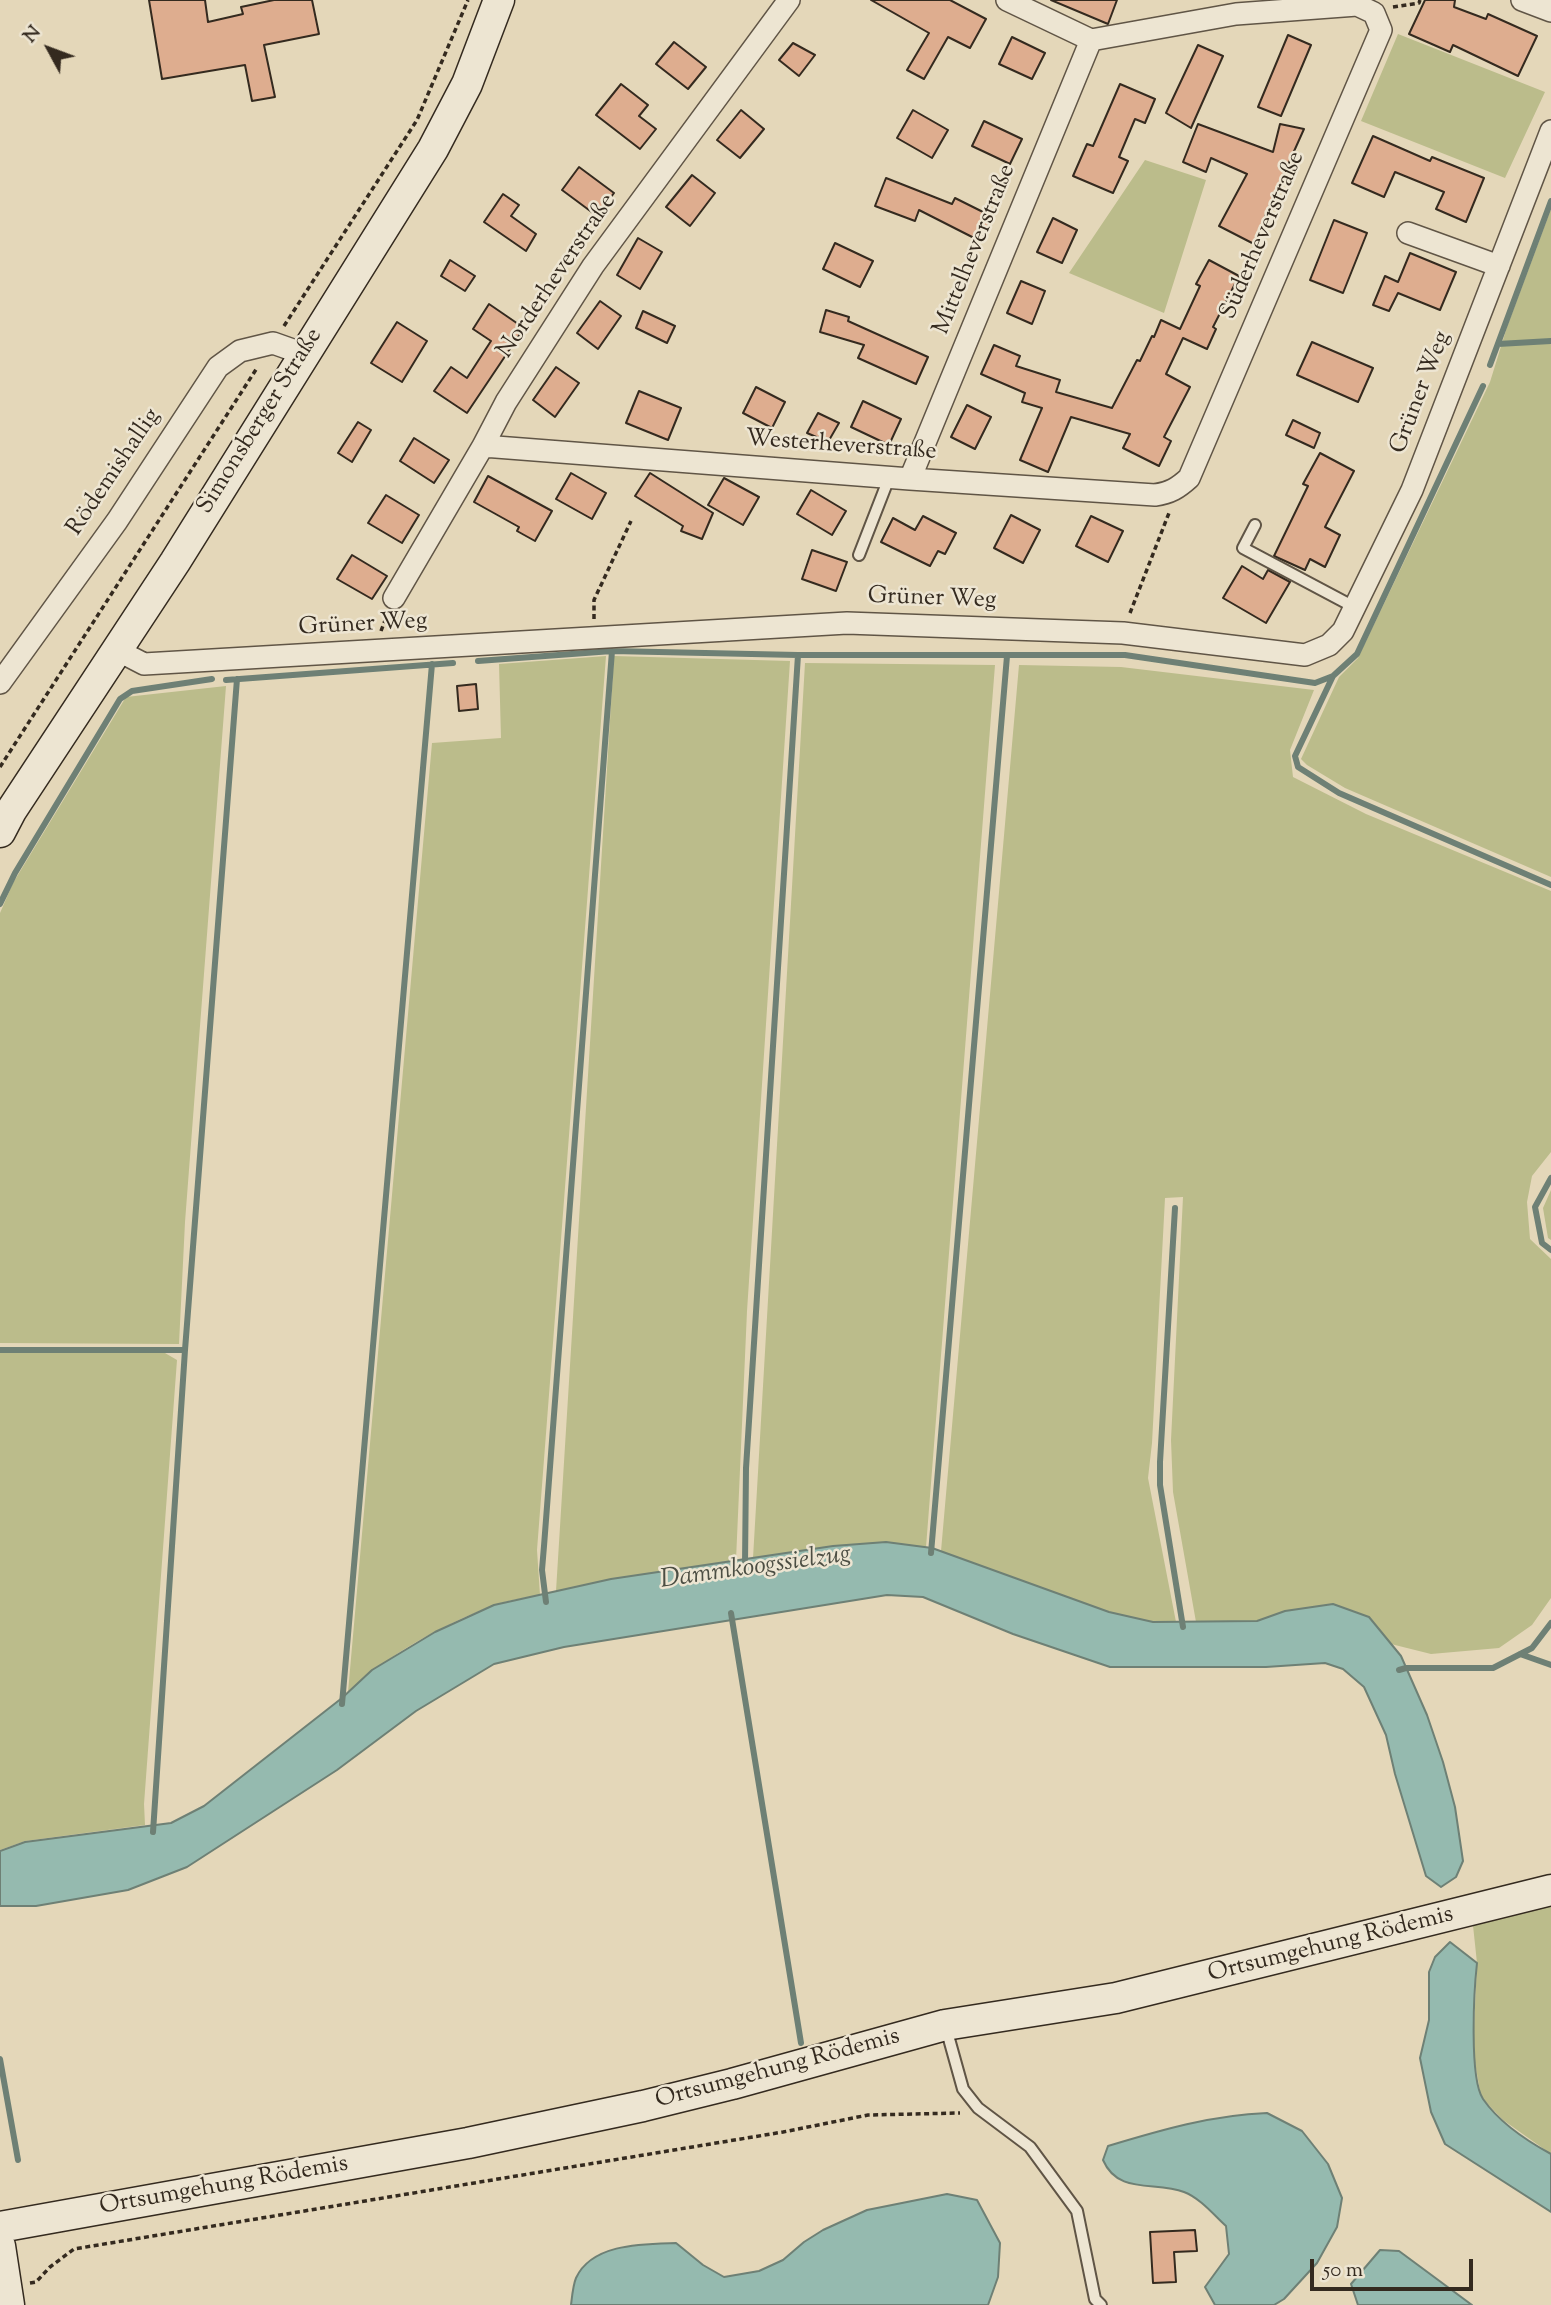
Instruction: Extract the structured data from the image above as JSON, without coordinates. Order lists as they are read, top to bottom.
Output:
{
  "streets": {
    "main road": ["Simonsberger Straße", "Ortsumgehung Rödemis"],
    "street": [
      "Süderheverstraße",
      "Mittelheverstraße",
      "Norderheverstraße",
      "Grüner Weg",
      "Westerheverstraße",
      "Rödemishallig"
    ]
  },
  "crossings": [
    ["Süderheverstraße", "Westerheverstraße"],
    ["Mittelheverstraße", "Westerheverstraße"],
    ["Norderheverstraße", "Westerheverstraße"],
    ["Grüner Weg", "Simonsberger Straße"]
  ],
  "water": ["Dammkoogssielzug"],
  "scale_bar": "50 m",
  "north": "top left"
}
